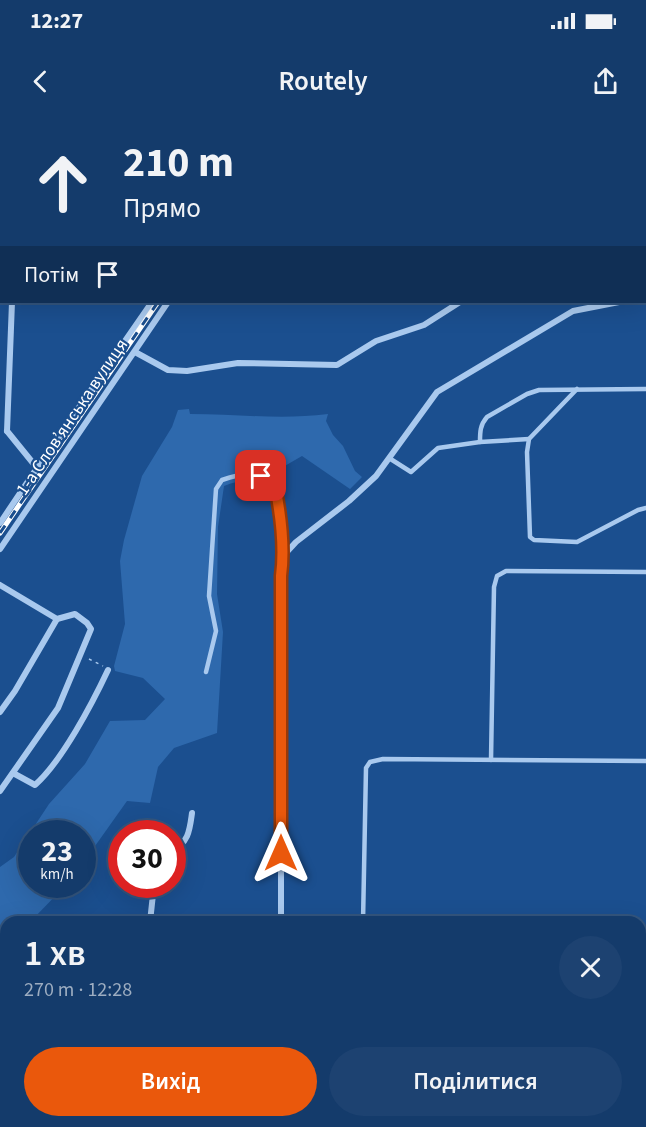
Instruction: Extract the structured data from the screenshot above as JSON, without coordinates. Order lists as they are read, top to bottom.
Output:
{
  "streets": {
    "street": ["1-а Слов’янська вулиця"]
  },
  "page": {
    "status": "12:27",
    "header": "Routely",
    "turn": ["210 m", "Прямо"],
    "then": "Потім",
    "speed": "23 km/h",
    "limit": "30",
    "heading": ["1 хв", "270 m · 12:28"],
    "buttons": ["Вихід", "Поділитися"]
  }
}
